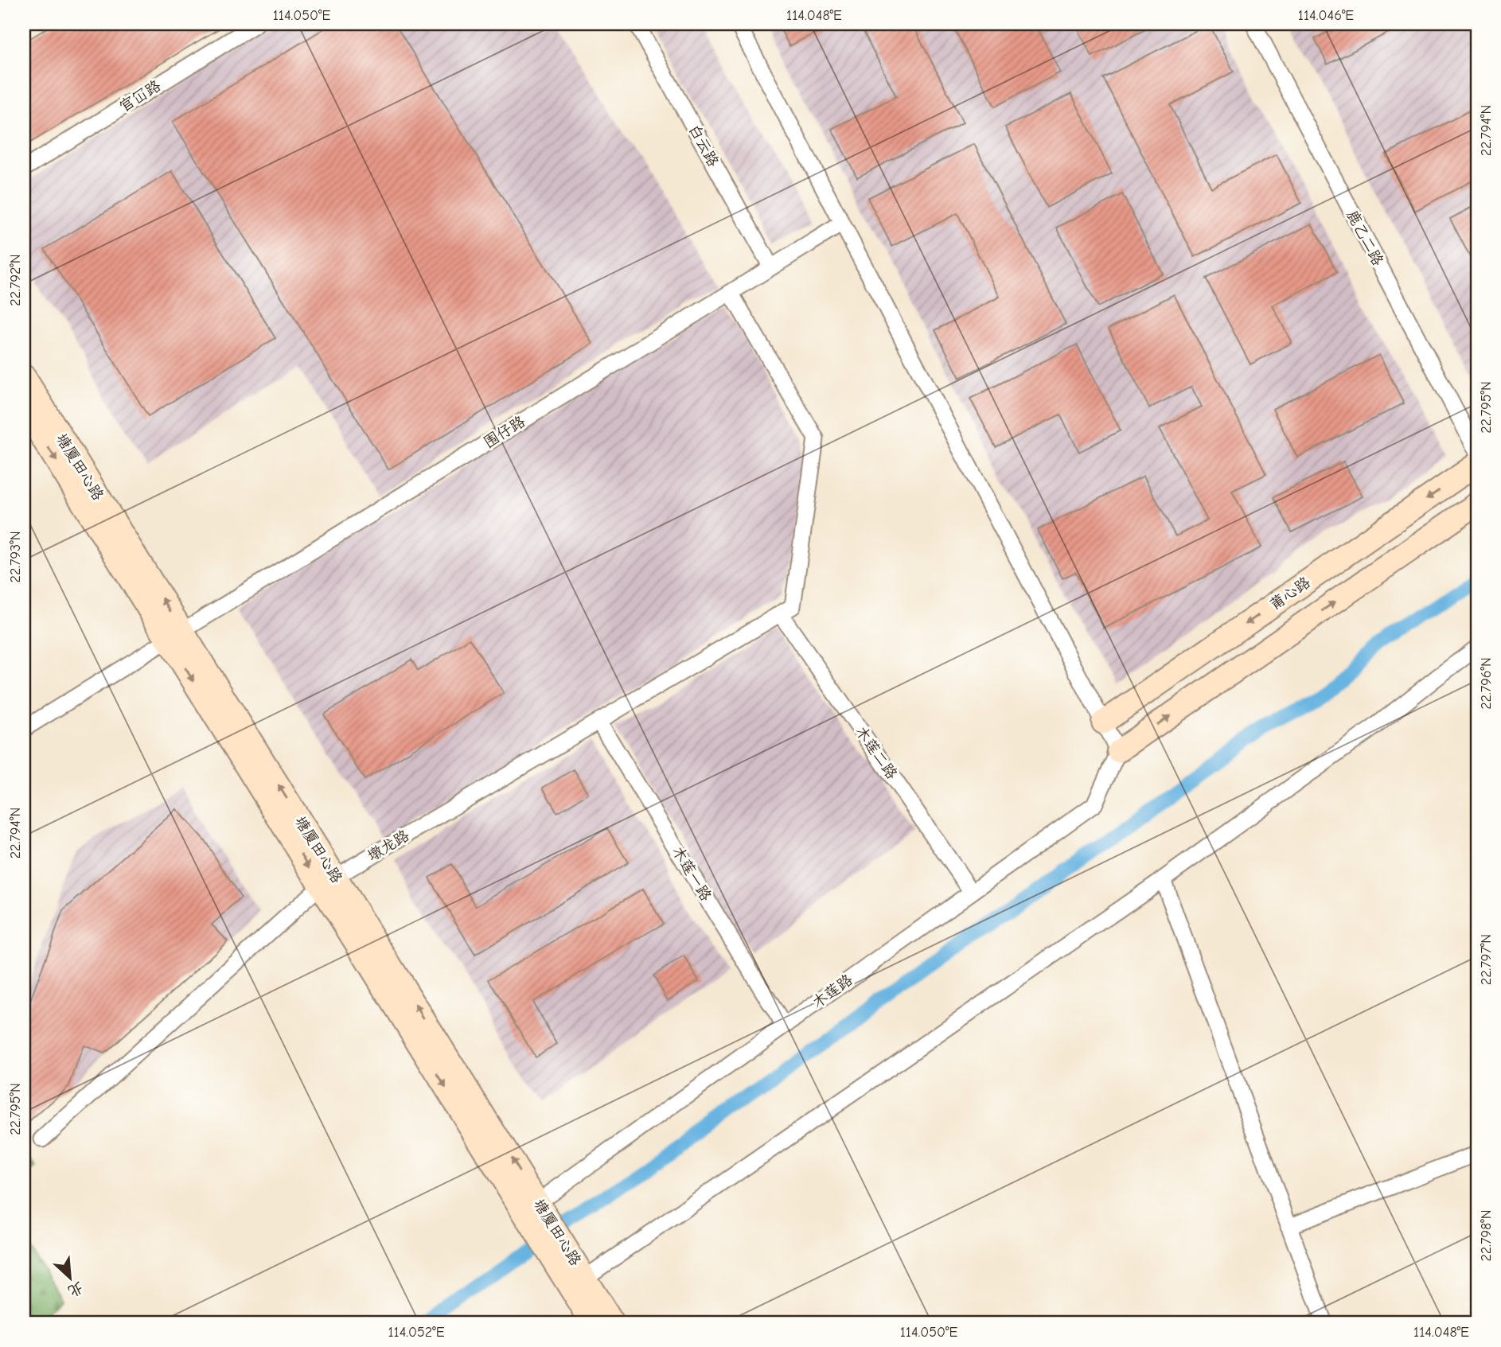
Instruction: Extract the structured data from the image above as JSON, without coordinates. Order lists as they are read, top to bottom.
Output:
{
  "streets": {
    "main road": ["塘厦田心路", "莆心路"],
    "street": [
      "官冚路",
      "白云路",
      "鹿乙二路",
      "围仔路",
      "木莲二路",
      "墩龙路",
      "木莲一路",
      "木莲路"
    ]
  },
  "crossings": [
    ["白云路", "围仔路"],
    ["围仔路", "塘厦田心路"],
    ["塘厦田心路", "墩龙路"],
    ["塘厦田心路", "木莲路"],
    ["木莲二路", "墩龙路"],
    ["木莲二路", "木莲路"],
    ["墩龙路", "木莲一路"],
    ["木莲一路", "木莲路"]
  ],
  "north": "bottom right",
  "coordinates": [
    "114.050°E",
    "114.048°E",
    "114.046°E",
    "22.794°N",
    "22.792°N",
    "22.795°N",
    "22.793°N",
    "22.796°N",
    "22.797°N",
    "22.798°N",
    "114.052°E"
  ]
}
